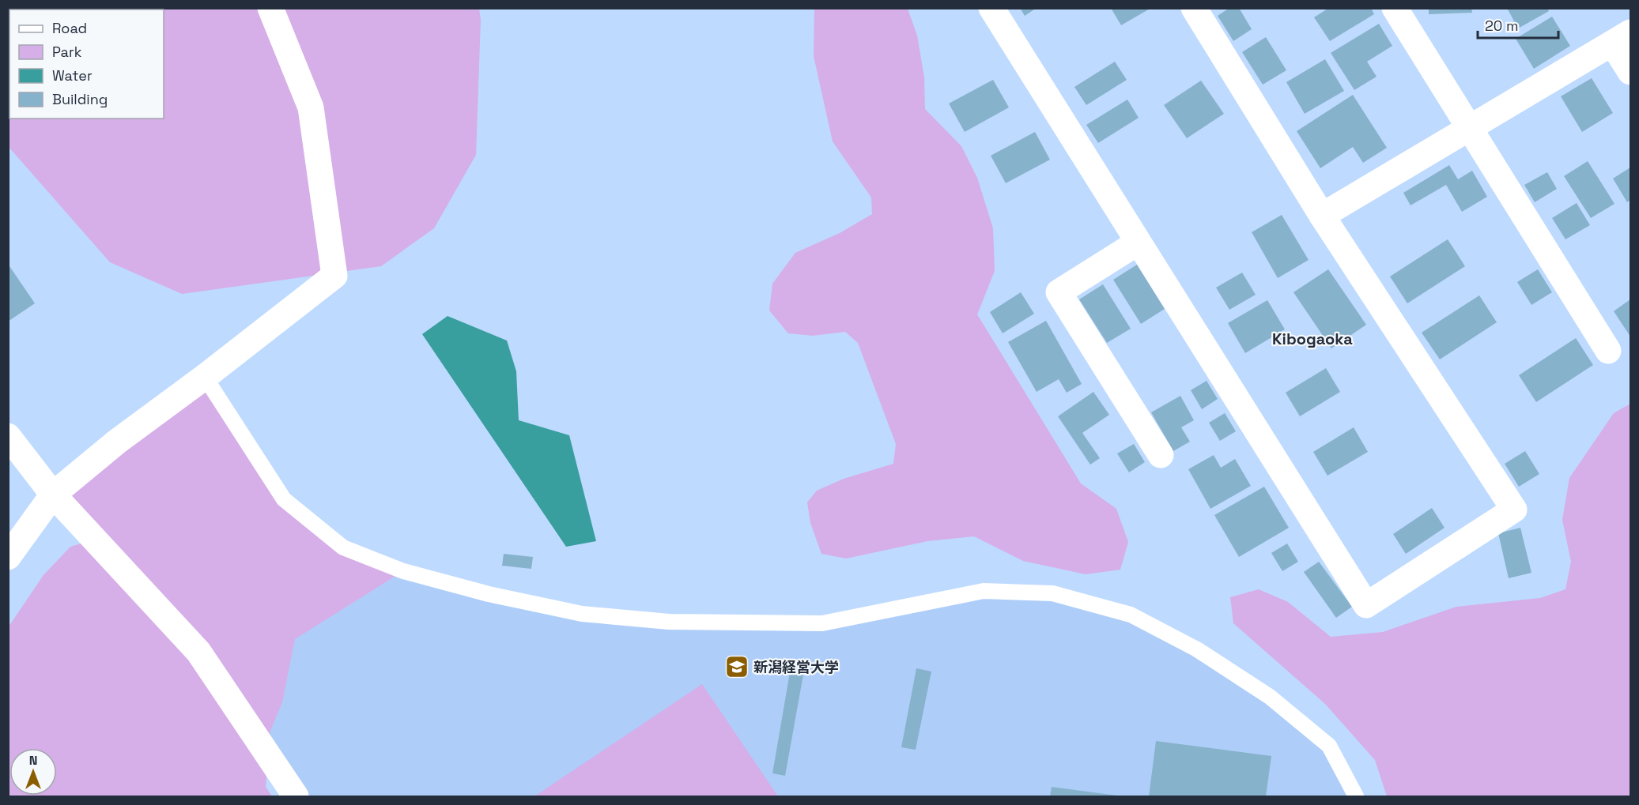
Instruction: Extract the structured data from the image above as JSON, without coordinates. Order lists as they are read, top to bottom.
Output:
{
  "districts": ["Kibogaoka"],
  "places": {
    "school or university": ["新潟経営大学"]
  },
  "legend": [
    "Road",
    "Park",
    "Water",
    "Building"
  ],
  "scale_bar": "20 m",
  "north": "top"
}
